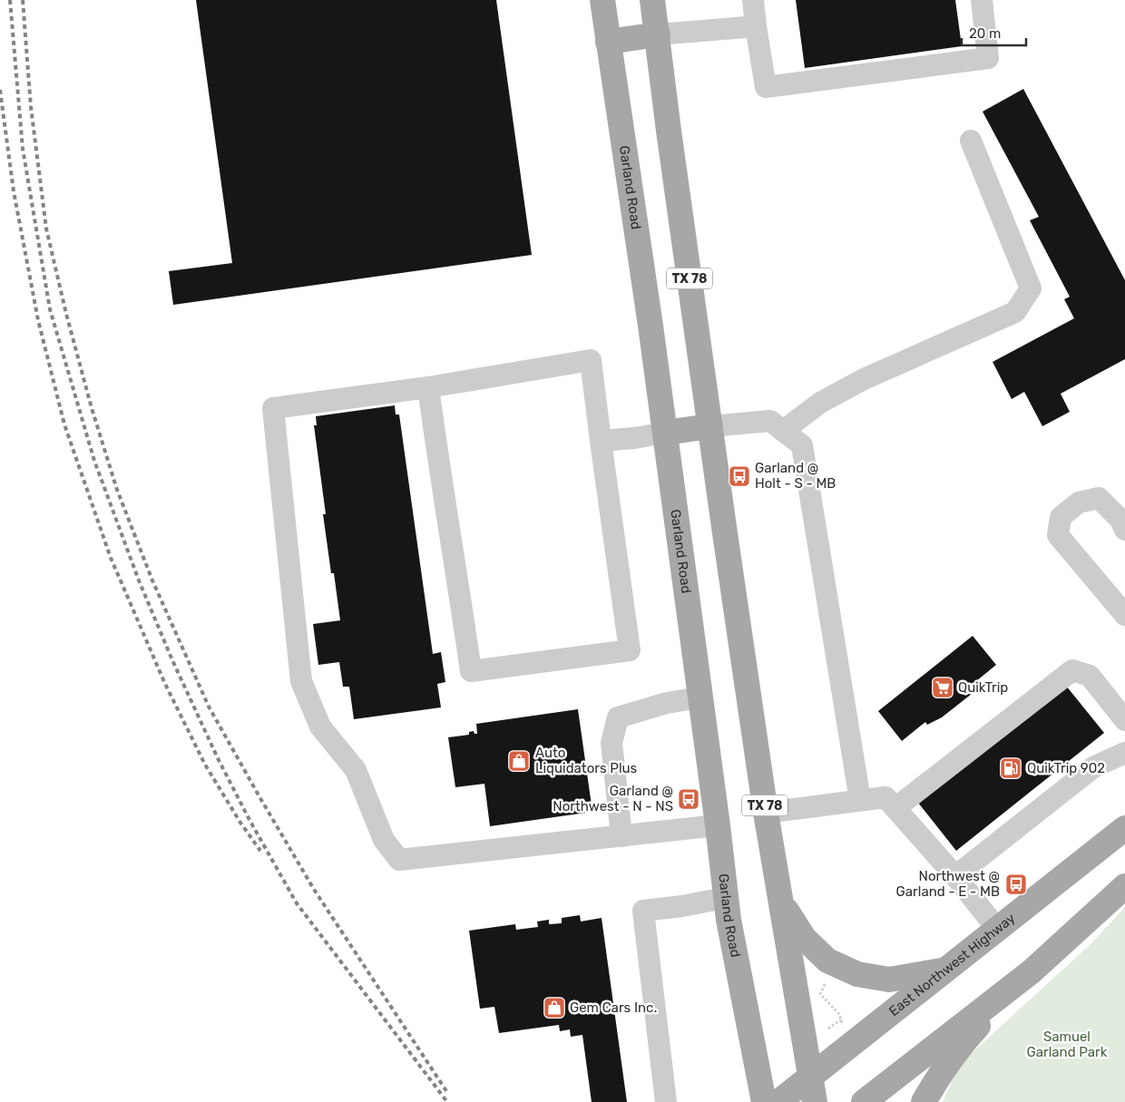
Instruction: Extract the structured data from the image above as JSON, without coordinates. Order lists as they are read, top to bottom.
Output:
{
  "streets": {
    "main road": ["Garland Road", "TX 78", "East Northwest Highway"]
  },
  "crossings": [
    ["TX 78", "East Northwest Highway"]
  ],
  "parks": ["Samuel Garland Park"],
  "places": {
    "bus stop": ["Garland @ Holt - S - MB", "Garland @ Northwest - N - NS", "Northwest @ Garland - E - MB"],
    "supermarket": ["QuikTrip"],
    "shop": ["Auto Liquidators Plus", "Gem Cars Inc."],
    "fuel station": ["QuikTrip 902"]
  },
  "scale_bar": "20 m"
}
